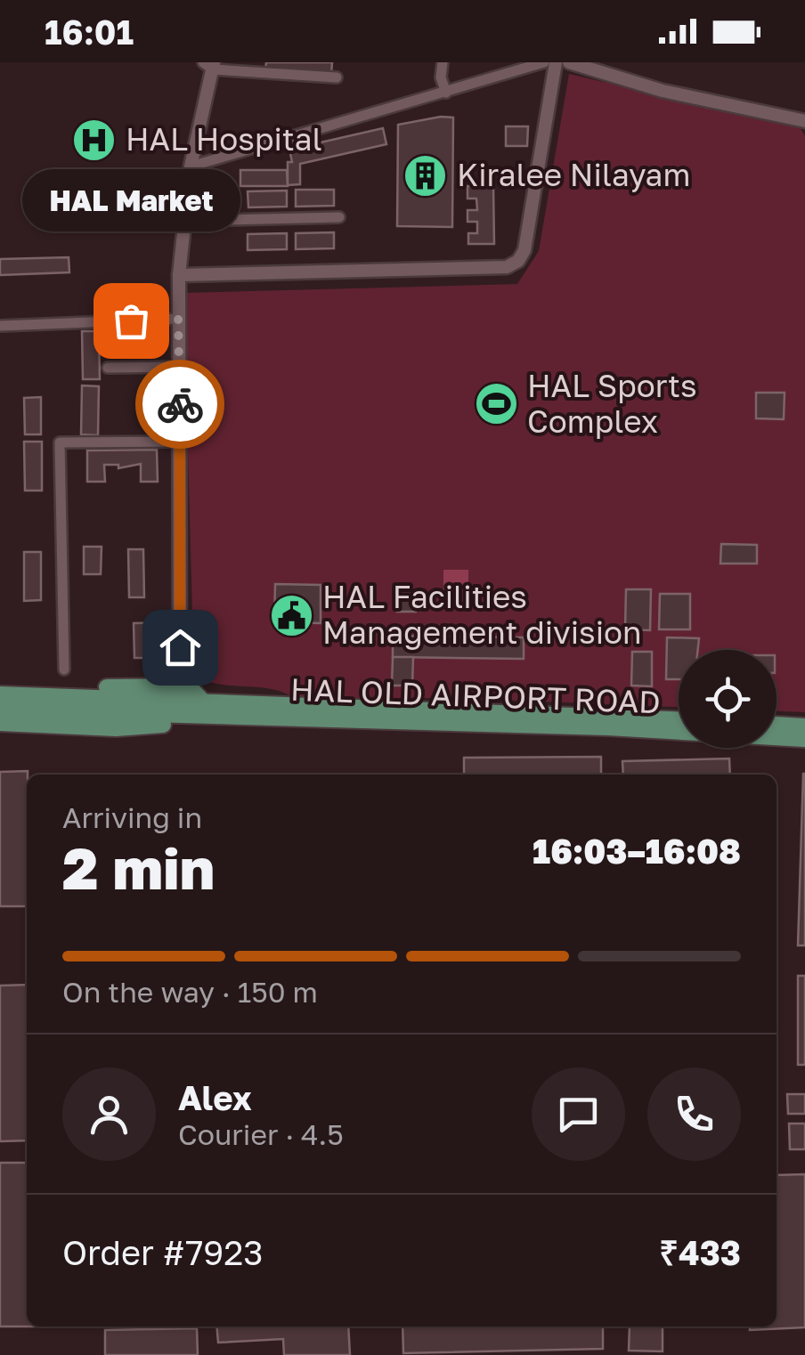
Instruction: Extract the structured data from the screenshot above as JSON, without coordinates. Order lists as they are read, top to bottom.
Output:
{
  "streets": {
    "main road": ["HAL OLD AIRPORT ROAD"]
  },
  "places": {
    "hospital": ["HAL Hospital"],
    "building": ["Kiralee Nilayam"],
    "other": ["HAL Market"],
    "sports": ["HAL Sports Complex"],
    "public building": ["HAL Facilities Management division"]
  },
  "page": {
    "status": "16:01",
    "bubble": "HAL Market",
    "heading": ["2 min", "Arriving in", "16:03–16:08"],
    "panel": [
      "Alex",
      "Courier · 4.5",
      "Order #7923",
      "₹433"
    ],
    "bar": "On the way · 150 m"
  }
}
